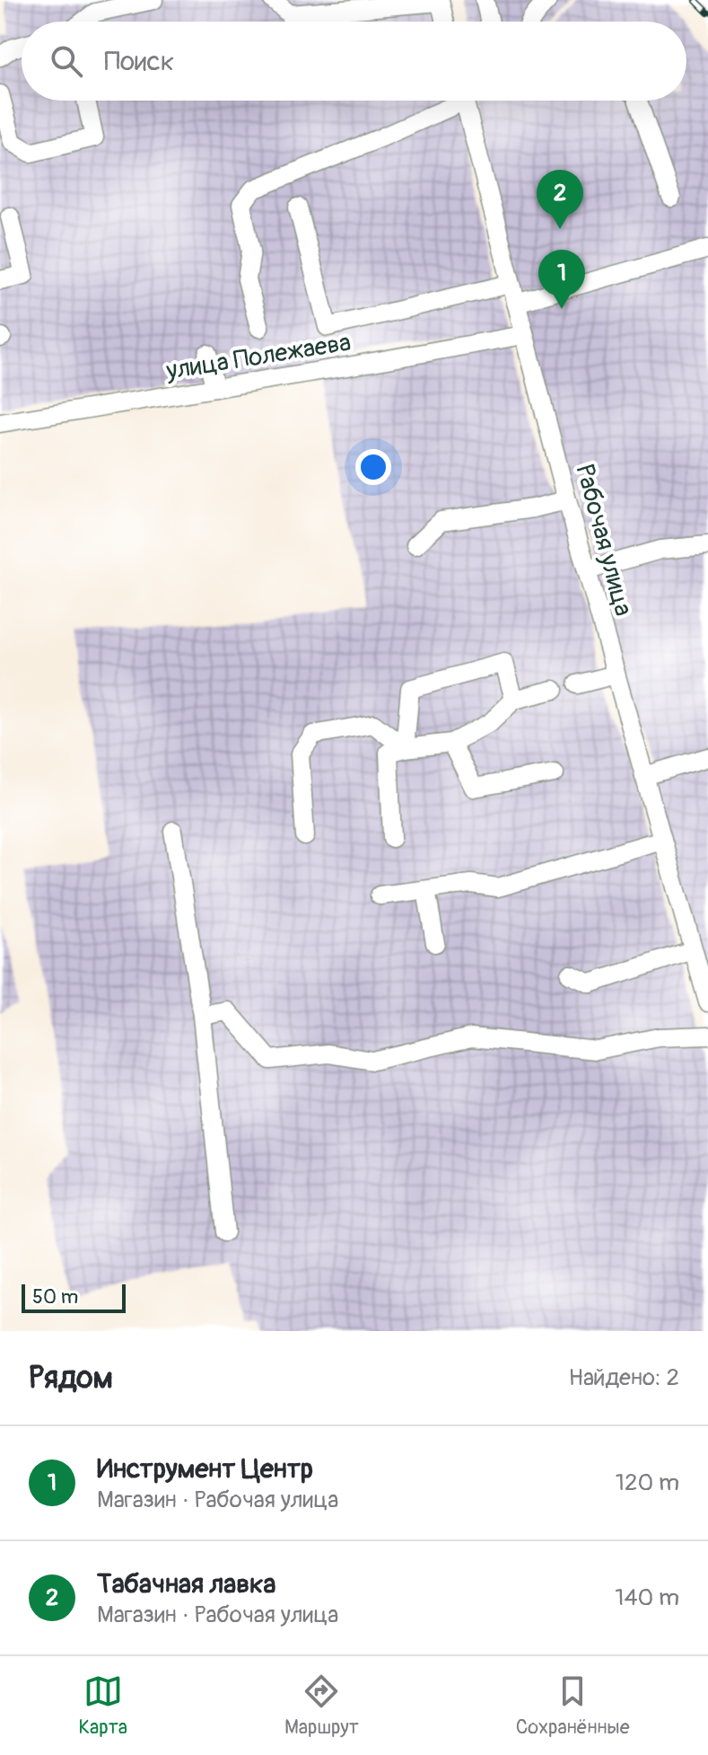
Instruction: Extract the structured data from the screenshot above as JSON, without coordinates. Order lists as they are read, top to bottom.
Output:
{
  "streets": {
    "street": ["улица Полежаева", "Рабочая улица"]
  },
  "crossings": [
    ["улица Полежаева", "Рабочая улица"]
  ],
  "scale_bar": "50 m",
  "page": {
    "search": "Поиск",
    "pins": ["2", "1"],
    "scale": "50 m",
    "heading": ["Рядом", "Найдено: 2"],
    "list": [
      {
        "mark": "1",
        "name": "Инструмент Центр",
        "note": "Магазин · Рабочая улица",
        "value": "120 m"
      },
      {
        "mark": "2",
        "name": "Табачная лавка",
        "note": "Магазин · Рабочая улица",
        "value": "140 m"
      }
    ],
    "nav": ["Карта", "Маршрут", "Сохранённые"]
  }
}
